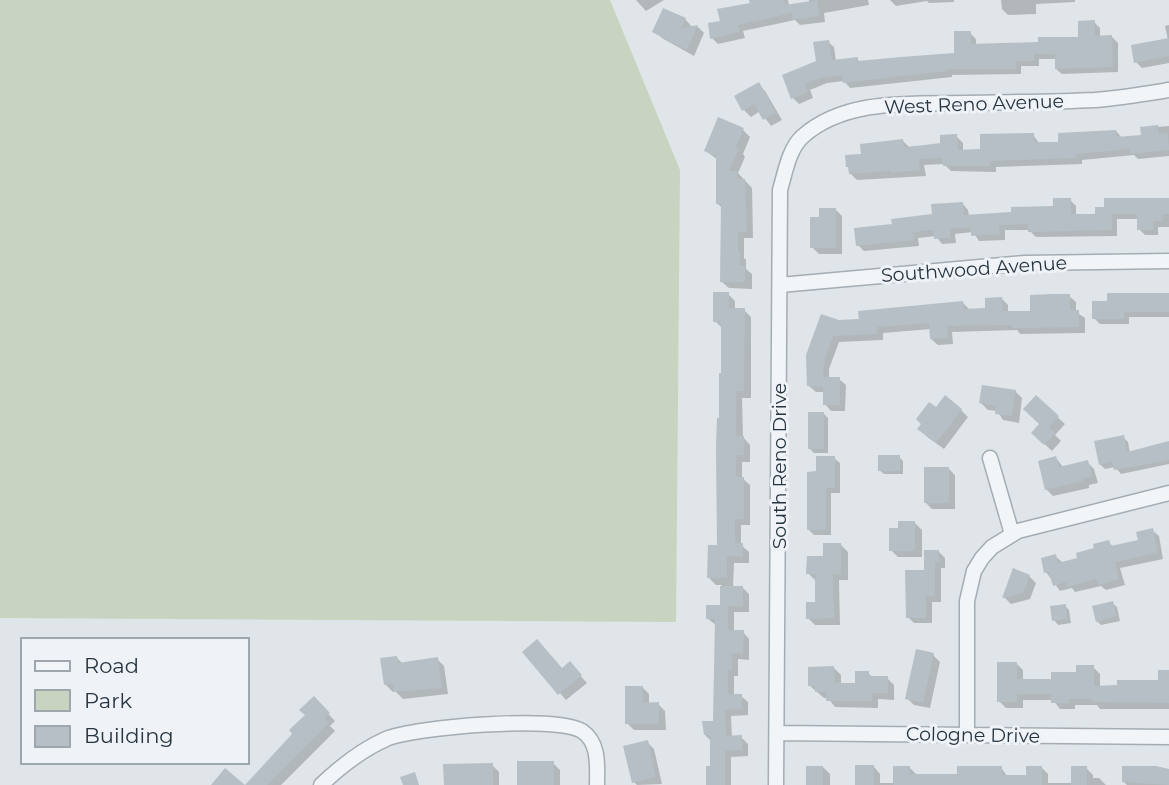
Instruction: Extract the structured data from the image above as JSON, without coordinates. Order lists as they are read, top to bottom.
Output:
{
  "streets": {
    "street": [
      "West Reno Avenue",
      "Southwood Avenue",
      "South Reno Drive",
      "Cologne Drive"
    ]
  },
  "crossings": [
    ["West Reno Avenue", "South Reno Drive"],
    ["Southwood Avenue", "South Reno Drive"],
    ["South Reno Drive", "Cologne Drive"]
  ],
  "legend": ["Road", "Park", "Building"]
}
